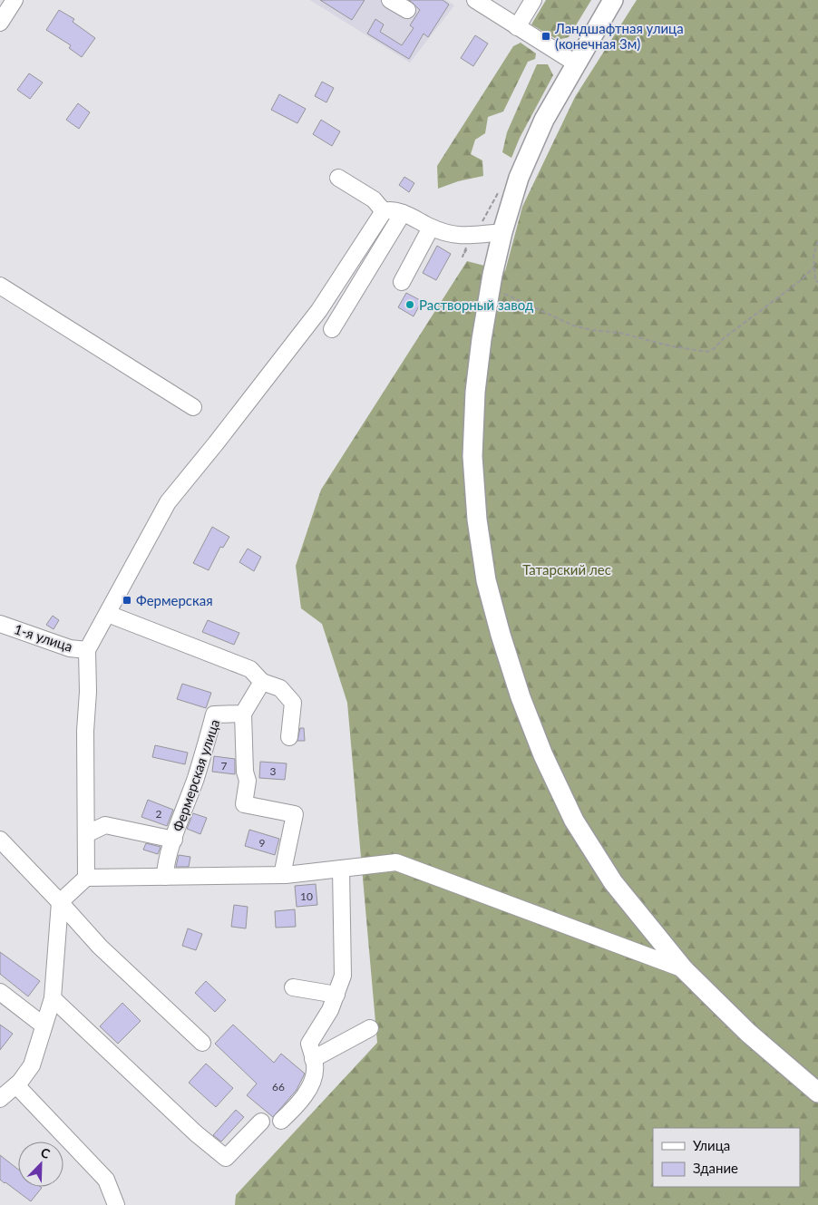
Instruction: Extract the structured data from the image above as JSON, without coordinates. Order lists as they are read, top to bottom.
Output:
{
  "streets": {
    "street": ["1-я улица", "Фермерская улица"]
  },
  "parks": ["Татарский лес"],
  "places": {
    "transit": ["Ландшафтная улица (конечная 3м)", "Фермерская"],
    "other": ["Растворный завод"]
  },
  "house_numbers": [
    "7",
    "3",
    "2",
    "9",
    "10",
    "66"
  ],
  "legend": ["Улица", "Здание"],
  "north": "top right"
}
